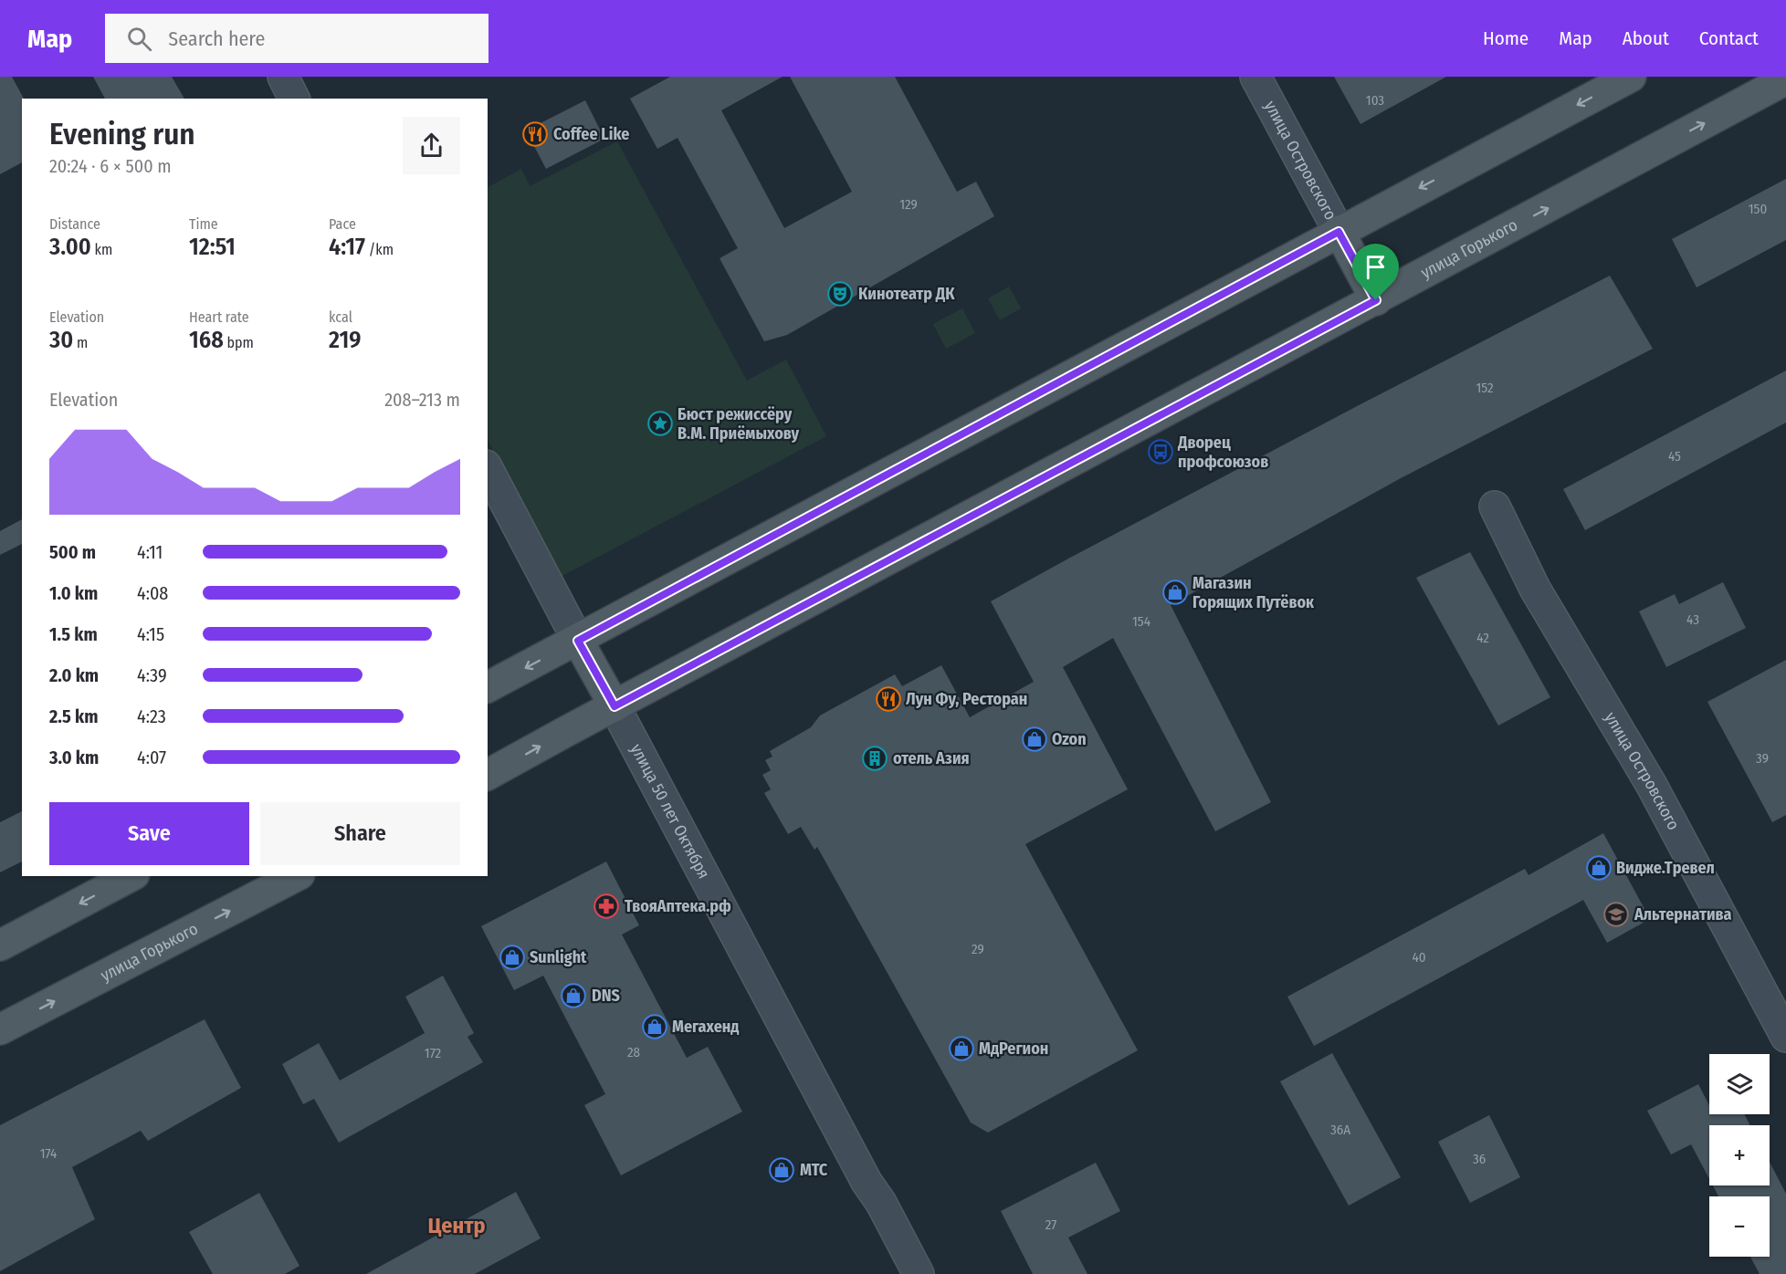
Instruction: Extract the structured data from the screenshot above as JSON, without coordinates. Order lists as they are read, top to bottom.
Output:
{
  "streets": {
    "main road": ["улица Островского", "улица Горького", "улица 50 лет Октября"]
  },
  "crossings": [
    ["улица Островского", "улица Горького"],
    ["улица Горького", "улица 50 лет Октября"]
  ],
  "districts": ["Центр"],
  "places": {
    "restaurant": ["Coffee Like", "Лун Фу, Ресторан"],
    "theatre": ["Кинотеатр ДК"],
    "place": ["Бюст режиссёру В.М. Приёмыхову"],
    "bus stop": ["Дворец профсоюзов"],
    "shop": [
      "Магазин Горящих Путёвок",
      "Ozon",
      "Видже.Тревел",
      "Sunlight",
      "DNS",
      "Мегахенд",
      "МдРегион",
      "МТС"
    ],
    "building": ["отель Азия"],
    "pharmacy": ["ТвояАптека.рф"],
    "school or university": ["Альтернатива"]
  },
  "house_numbers": [
    "103",
    "129",
    "150",
    "152",
    "45",
    "43",
    "154",
    "42",
    "39",
    "29",
    "40",
    "28",
    "172",
    "36А",
    "174",
    "36",
    "27"
  ],
  "page": {
    "header": "Map",
    "search": "Search here",
    "nav": [
      "Home",
      "Map",
      "About",
      "Contact"
    ],
    "heading": ["Evening run", "20:24 · 6 × 500 m"],
    "stats": [
      ["Distance", "3.00 km"],
      ["Time", "12:51"],
      ["Pace", "4:17 /km"],
      ["Elevation", "30 m"],
      ["Heart rate", "168 bpm"],
      ["kcal", "219"]
    ],
    "chart": ["Elevation", "208–213 m"],
    "list": [
      {
        "name": "500 m",
        "note": "4:11"
      },
      {
        "name": "1.0 km",
        "note": "4:08"
      },
      {
        "name": "1.5 km",
        "note": "4:15"
      },
      {
        "name": "2.0 km",
        "note": "4:39"
      },
      {
        "name": "2.5 km",
        "note": "4:23"
      },
      {
        "name": "3.0 km",
        "note": "4:07"
      }
    ],
    "buttons": ["Save", "Share"],
    "map_buttons": ["+", "−"]
  }
}
